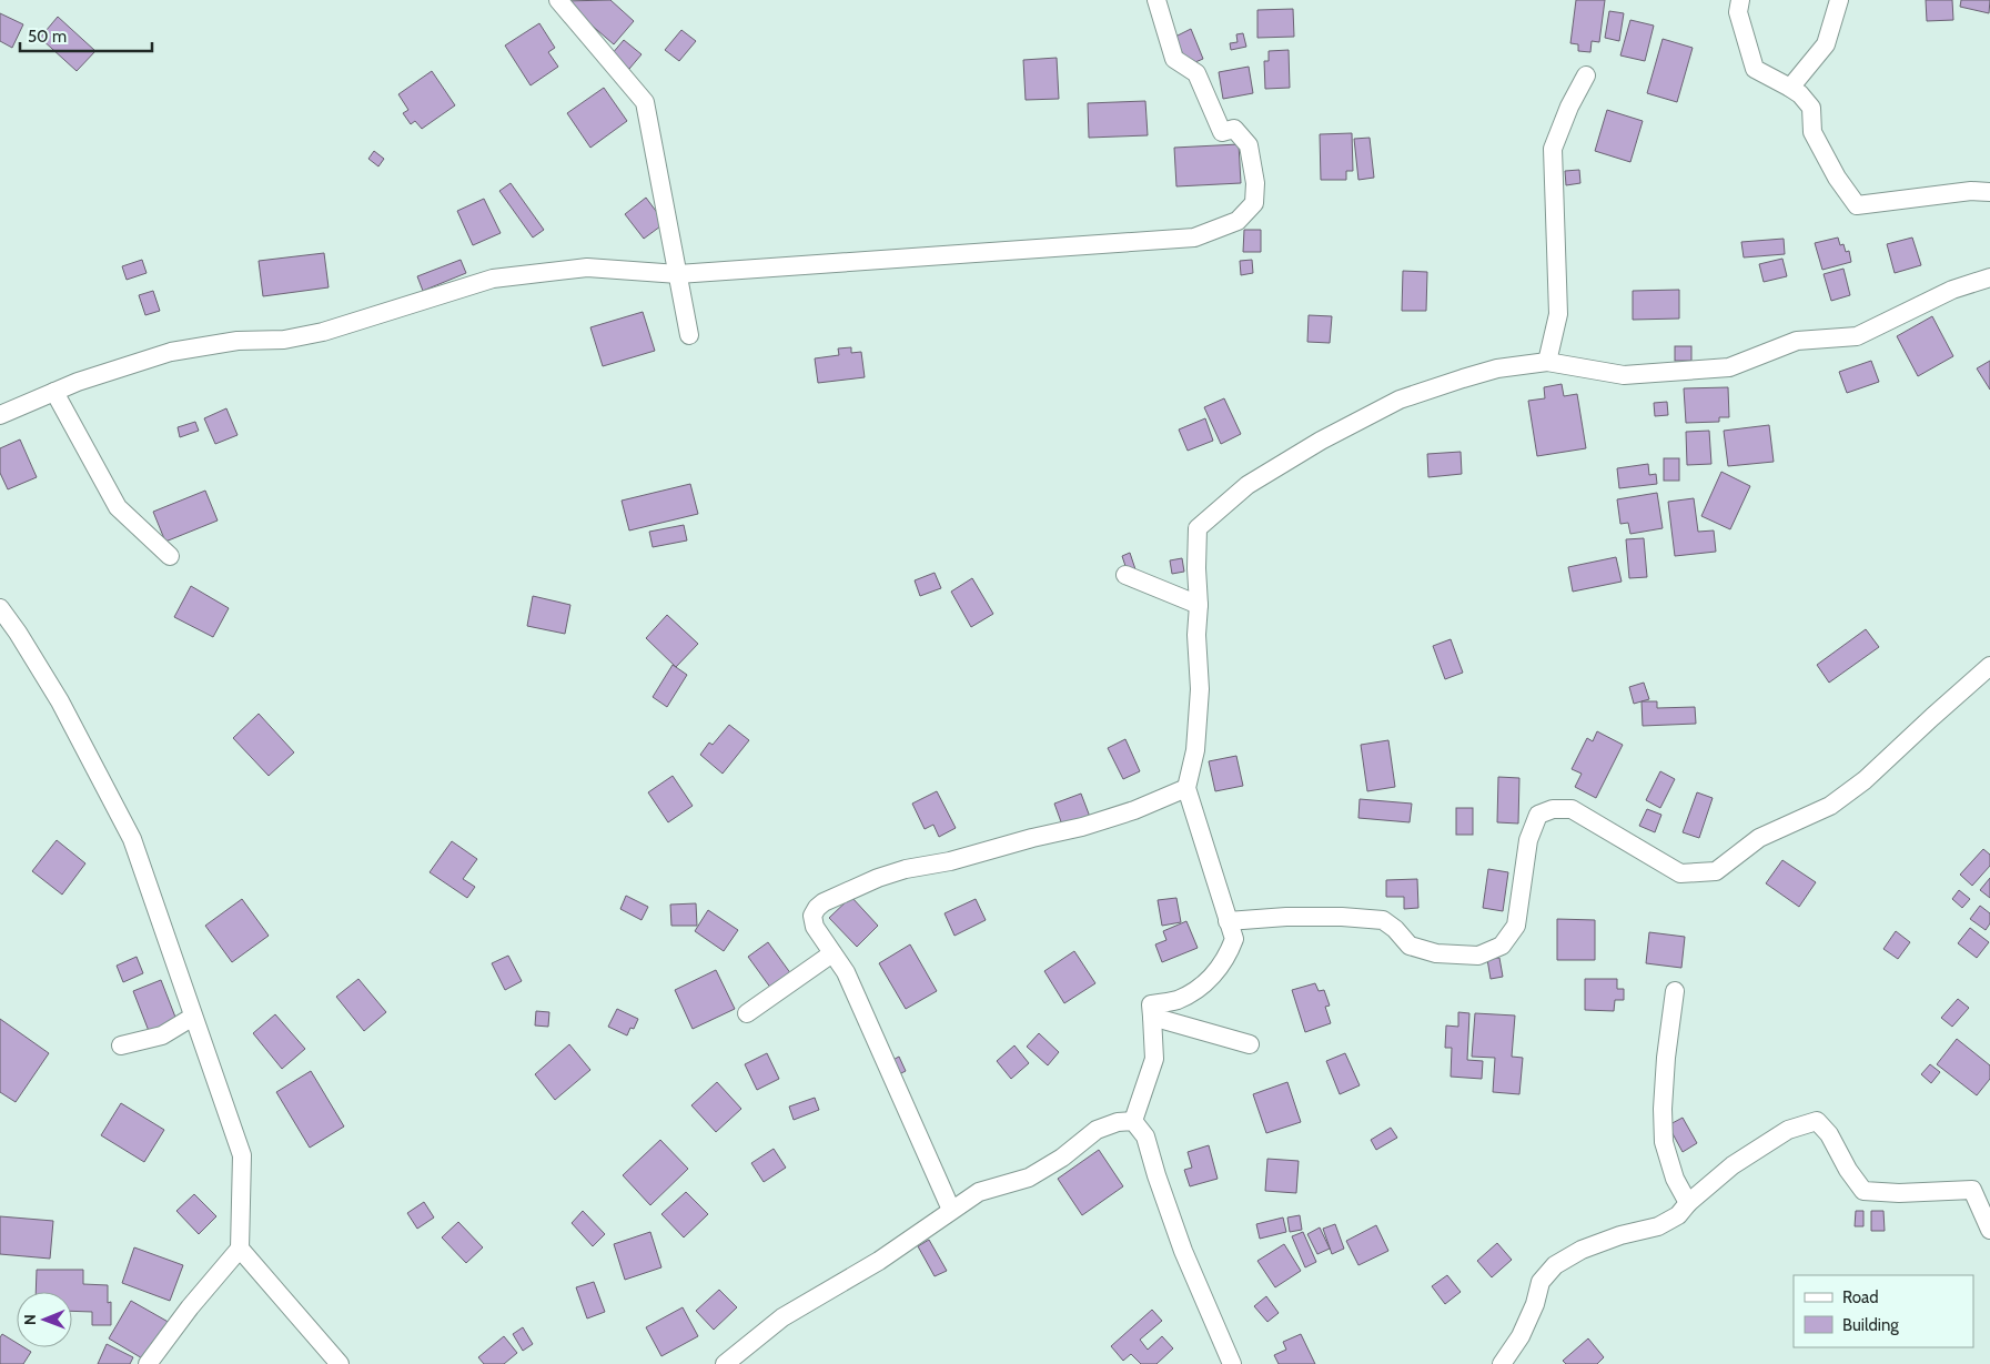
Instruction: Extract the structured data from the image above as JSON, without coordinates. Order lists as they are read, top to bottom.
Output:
{
  "legend": ["Road", "Building"],
  "scale_bar": "50 m",
  "north": "left"
}
